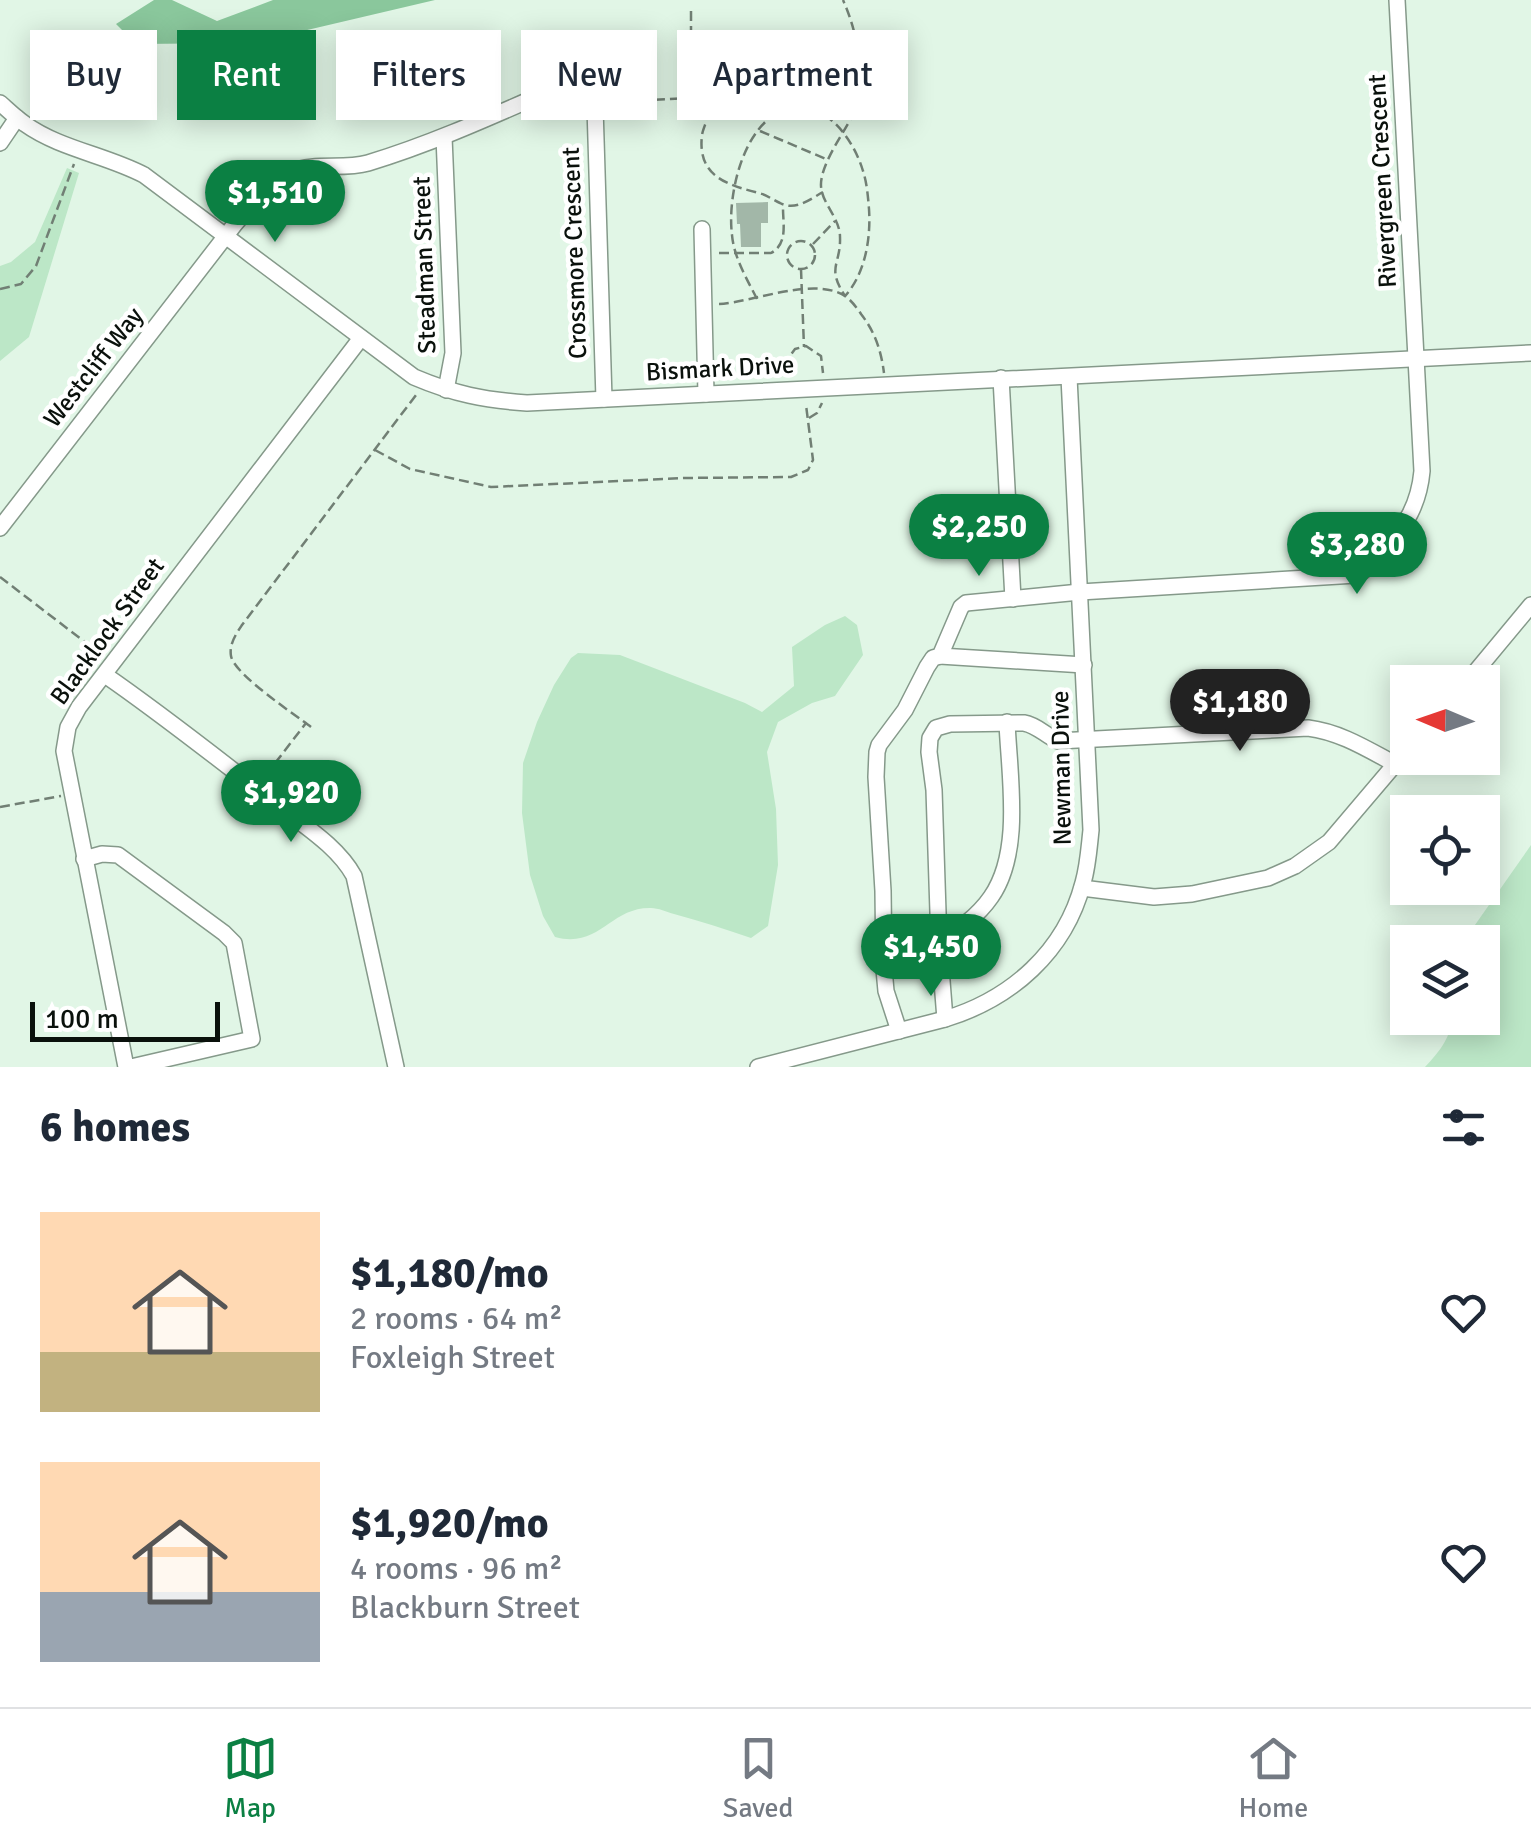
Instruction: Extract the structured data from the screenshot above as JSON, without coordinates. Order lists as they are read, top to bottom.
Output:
{
  "streets": {
    "street": [
      "Rivergreen Crescent",
      "Crossmore Crescent",
      "Steadman Street",
      "Westcliff Way",
      "Bismark Drive",
      "Blacklock Street",
      "Newman Drive"
    ]
  },
  "crossings": [
    ["Rivergreen Crescent", "Bismark Drive"],
    ["Rivergreen Crescent", "Newman Drive"],
    ["Crossmore Crescent", "Steadman Street"],
    ["Crossmore Crescent", "Westcliff Way"],
    ["Crossmore Crescent", "Bismark Drive"],
    ["Steadman Street", "Bismark Drive"],
    ["Westcliff Way", "Bismark Drive"],
    ["Bismark Drive", "Blacklock Street"],
    ["Bismark Drive", "Newman Drive"]
  ],
  "scale_bar": "100 m",
  "north": "left",
  "page": {
    "chip": [
      "Buy",
      "Rent",
      "Filters",
      "New",
      "Apartment"
    ],
    "price": [
      "$1,510",
      "$2,250",
      "$3,280",
      "$1,180",
      "$1,920",
      "$1,450"
    ],
    "scale": "100 m",
    "heading": "6 homes",
    "list": [
      {
        "name": "$1,180/mo",
        "note": "2 rooms · 64 m² · Foxleigh Street"
      },
      {
        "name": "$1,920/mo",
        "note": "4 rooms · 96 m² · Blackburn Street"
      }
    ],
    "tabs": ["Map", "Saved", "Home"]
  }
}
